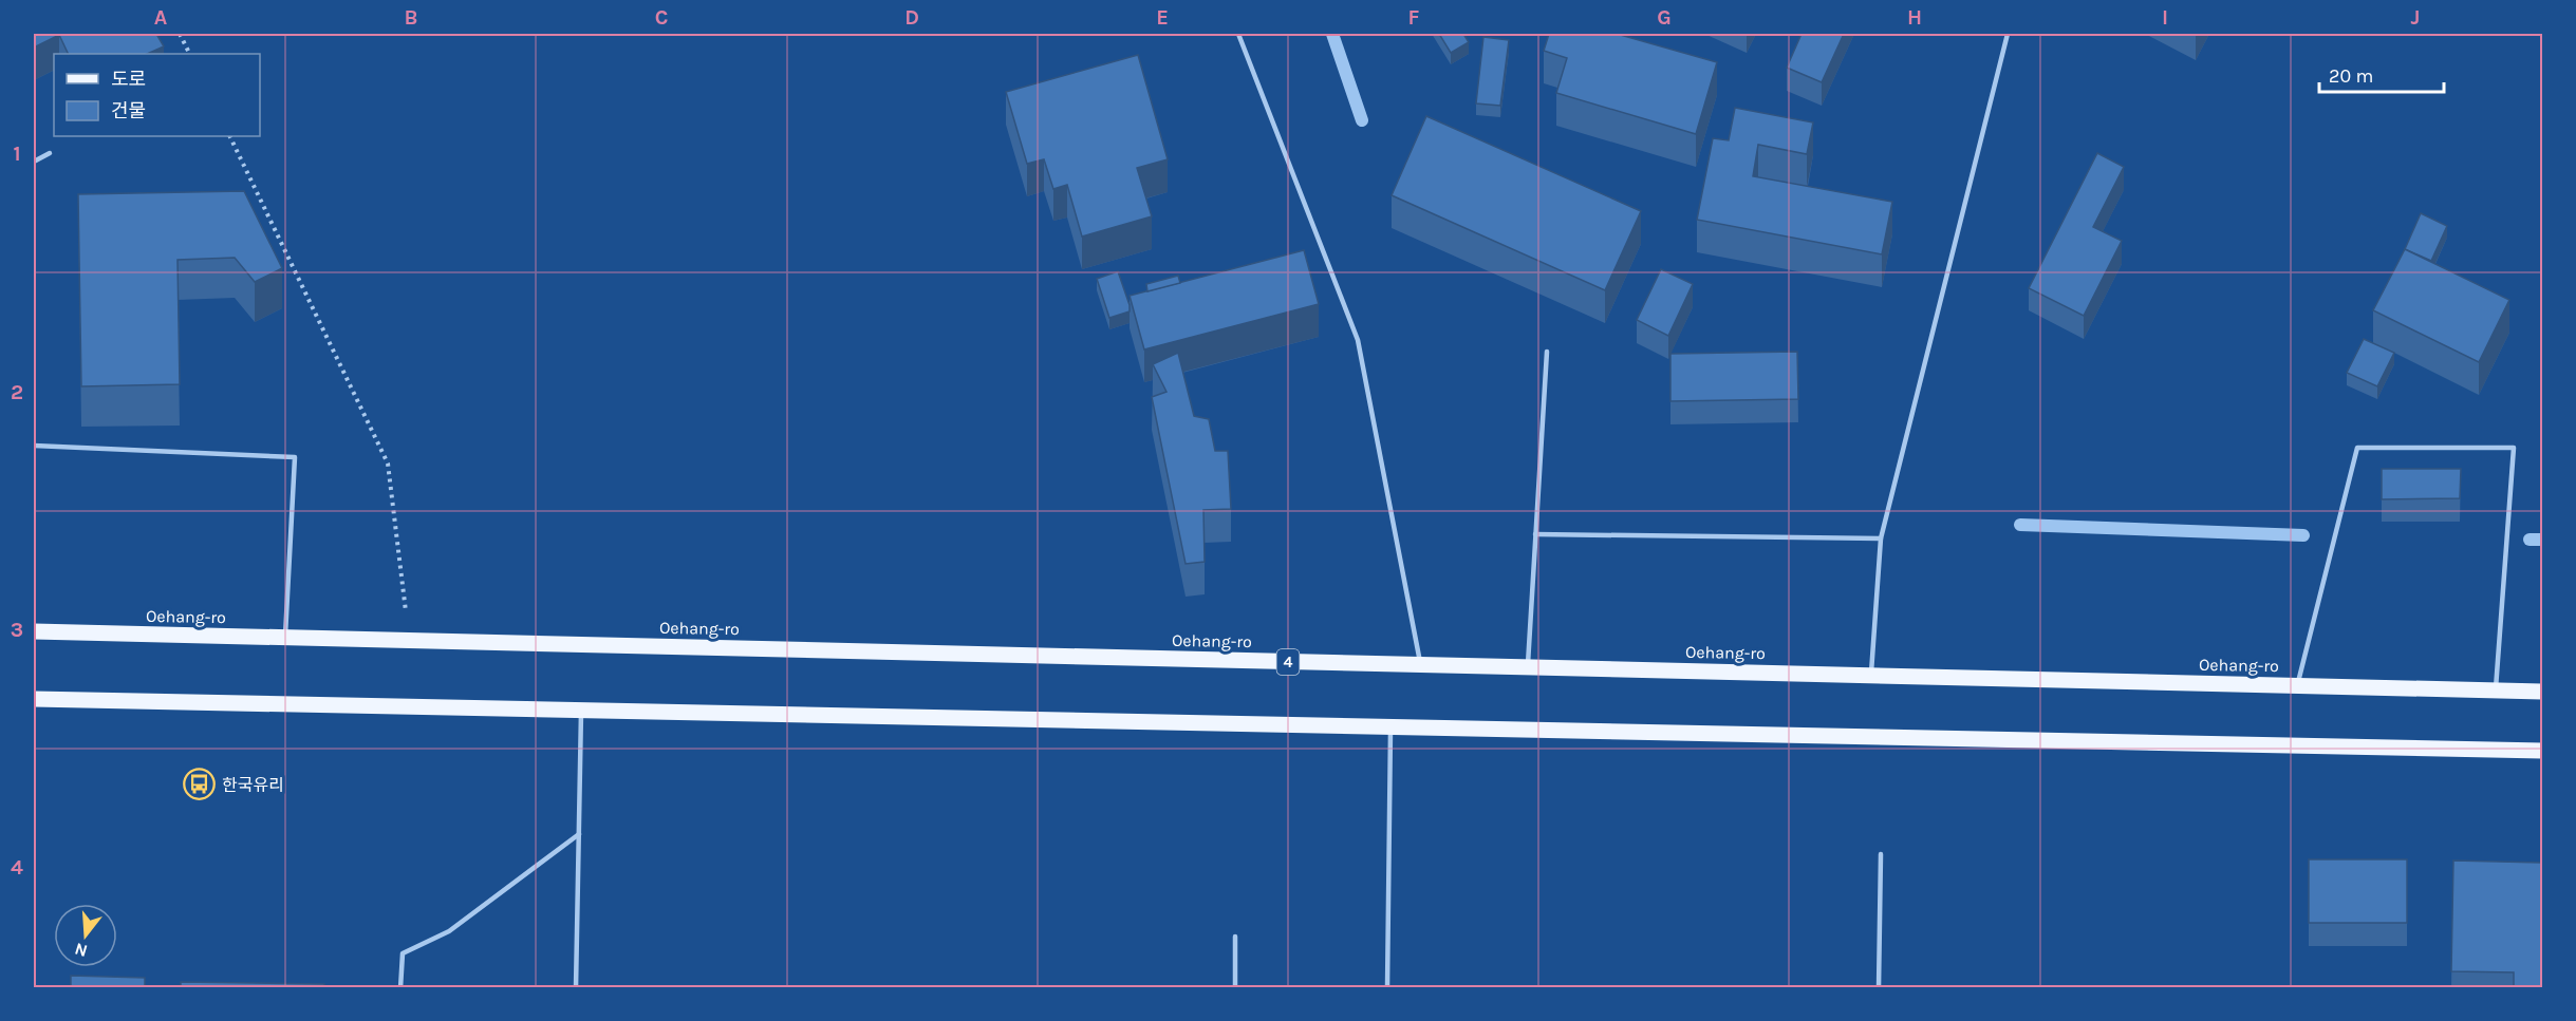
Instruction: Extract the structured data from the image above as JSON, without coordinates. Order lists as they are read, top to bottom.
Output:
{
  "streets": {
    "main road": ["Oehang-ro", "4"]
  },
  "places": {
    "bus stop": ["한국유리"]
  },
  "legend": ["도로", "건물"],
  "scale_bar": "20 m",
  "north": "bottom",
  "grid": {
    "columns": [
      "A",
      "B",
      "C",
      "D",
      "E",
      "F",
      "G",
      "H",
      "I",
      "J"
    ],
    "rows": [
      "1",
      "2",
      "3",
      "4"
    ]
  }
}
